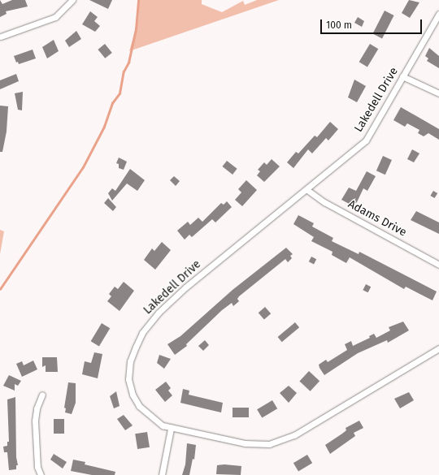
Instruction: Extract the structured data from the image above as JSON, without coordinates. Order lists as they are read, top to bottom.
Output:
{
  "streets": {
    "street": ["Lakedell Drive", "Adams Drive"]
  },
  "crossings": [
    ["Lakedell Drive", "Adams Drive"]
  ],
  "scale_bar": "100 m"
}
